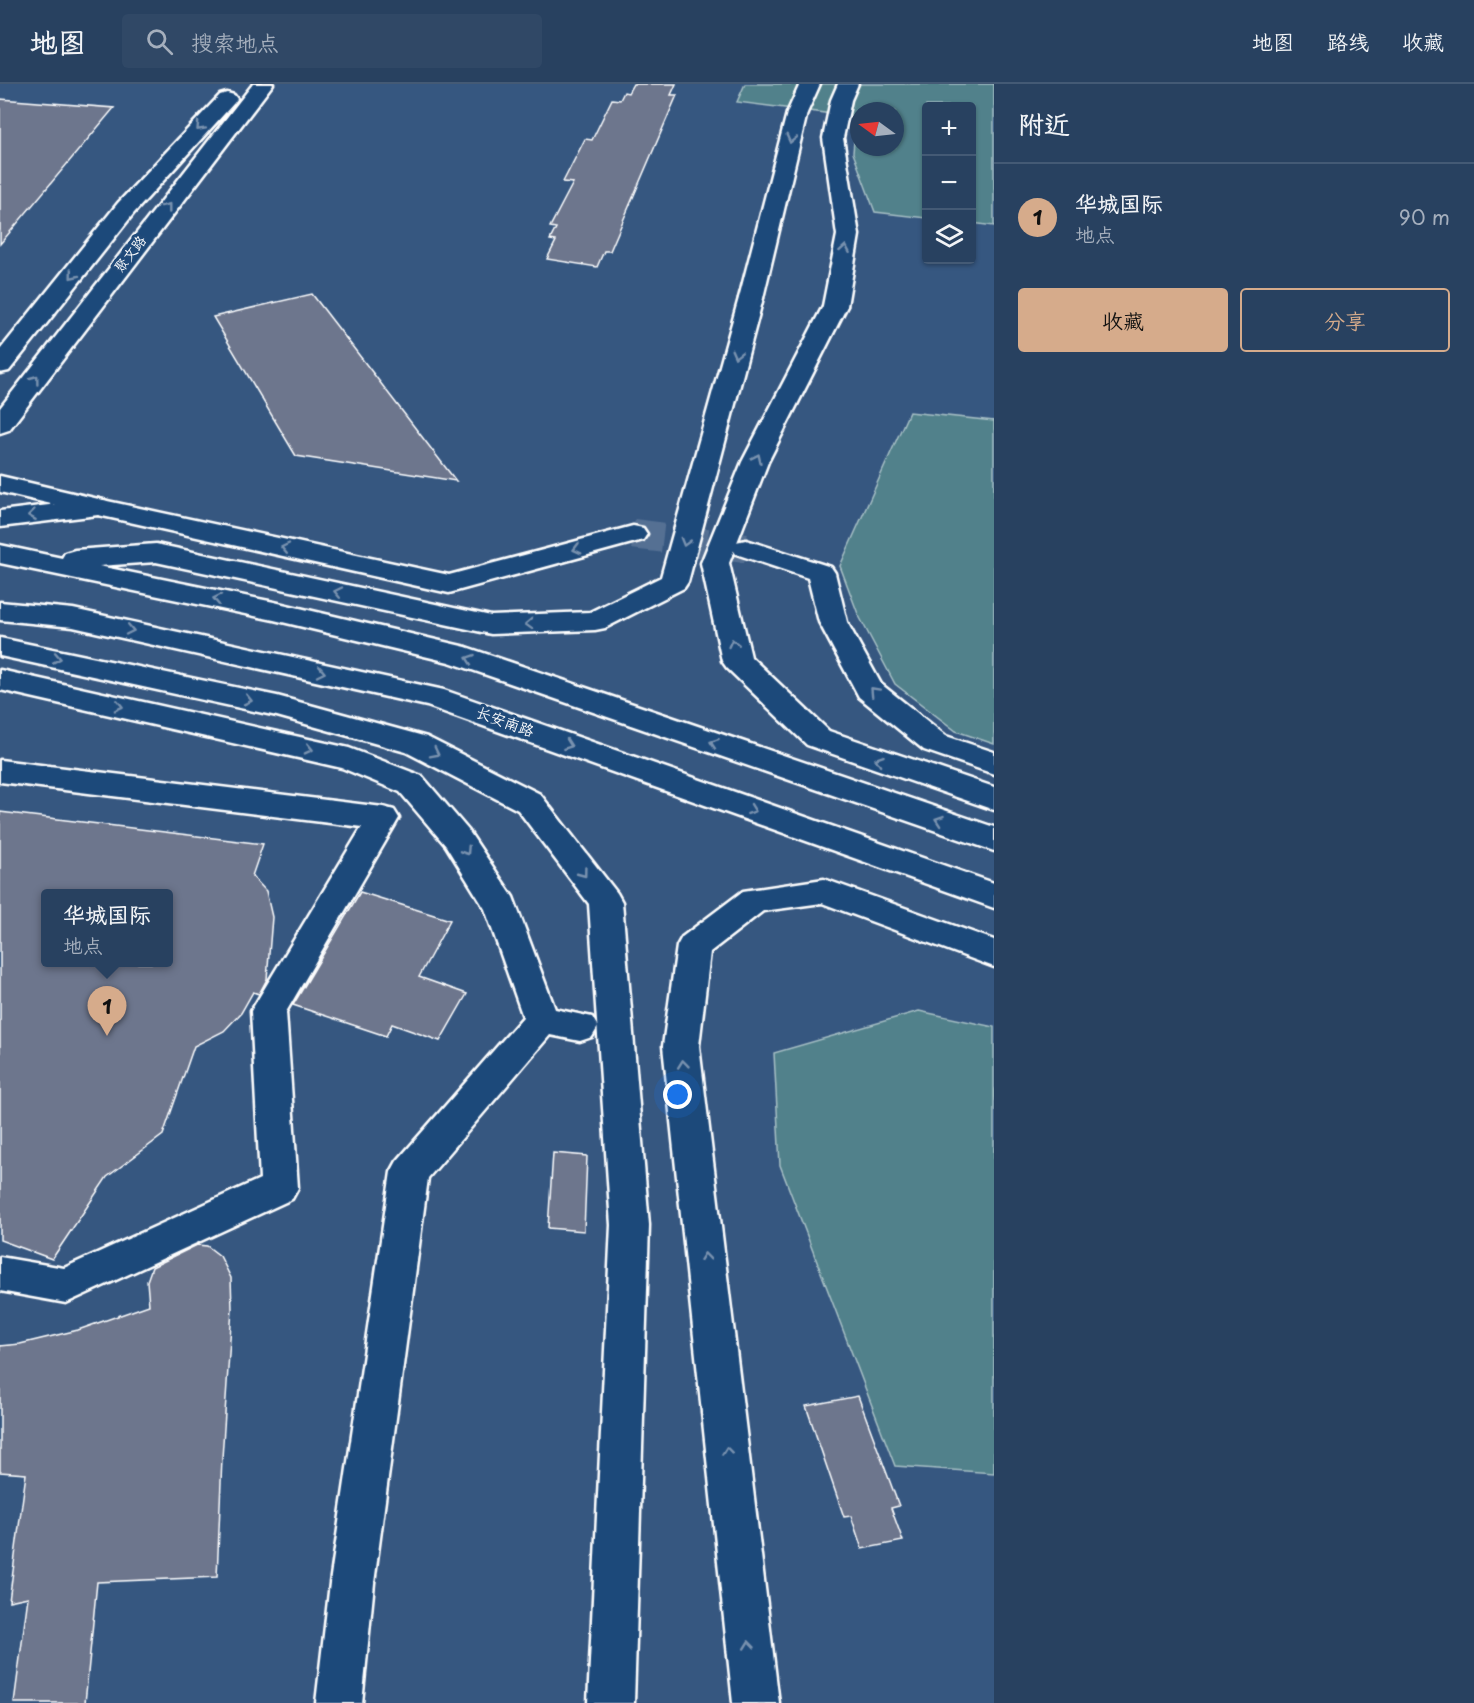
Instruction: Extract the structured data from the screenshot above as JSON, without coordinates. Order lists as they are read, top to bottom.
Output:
{
  "streets": {
    "main road": ["聚文路", "长安南路"]
  },
  "north": "left",
  "page": {
    "header": "地图",
    "search": "搜索地点",
    "nav": ["地图", "路线", "收藏"],
    "heading": "附近",
    "map_buttons": ["+", "−"],
    "list": [
      {
        "mark": "1",
        "name": "华城国际",
        "note": "地点",
        "value": "90 m"
      }
    ],
    "buttons": ["收藏", "分享"],
    "popup": ["华城国际", "地点"],
    "pins": "1"
  }
}
